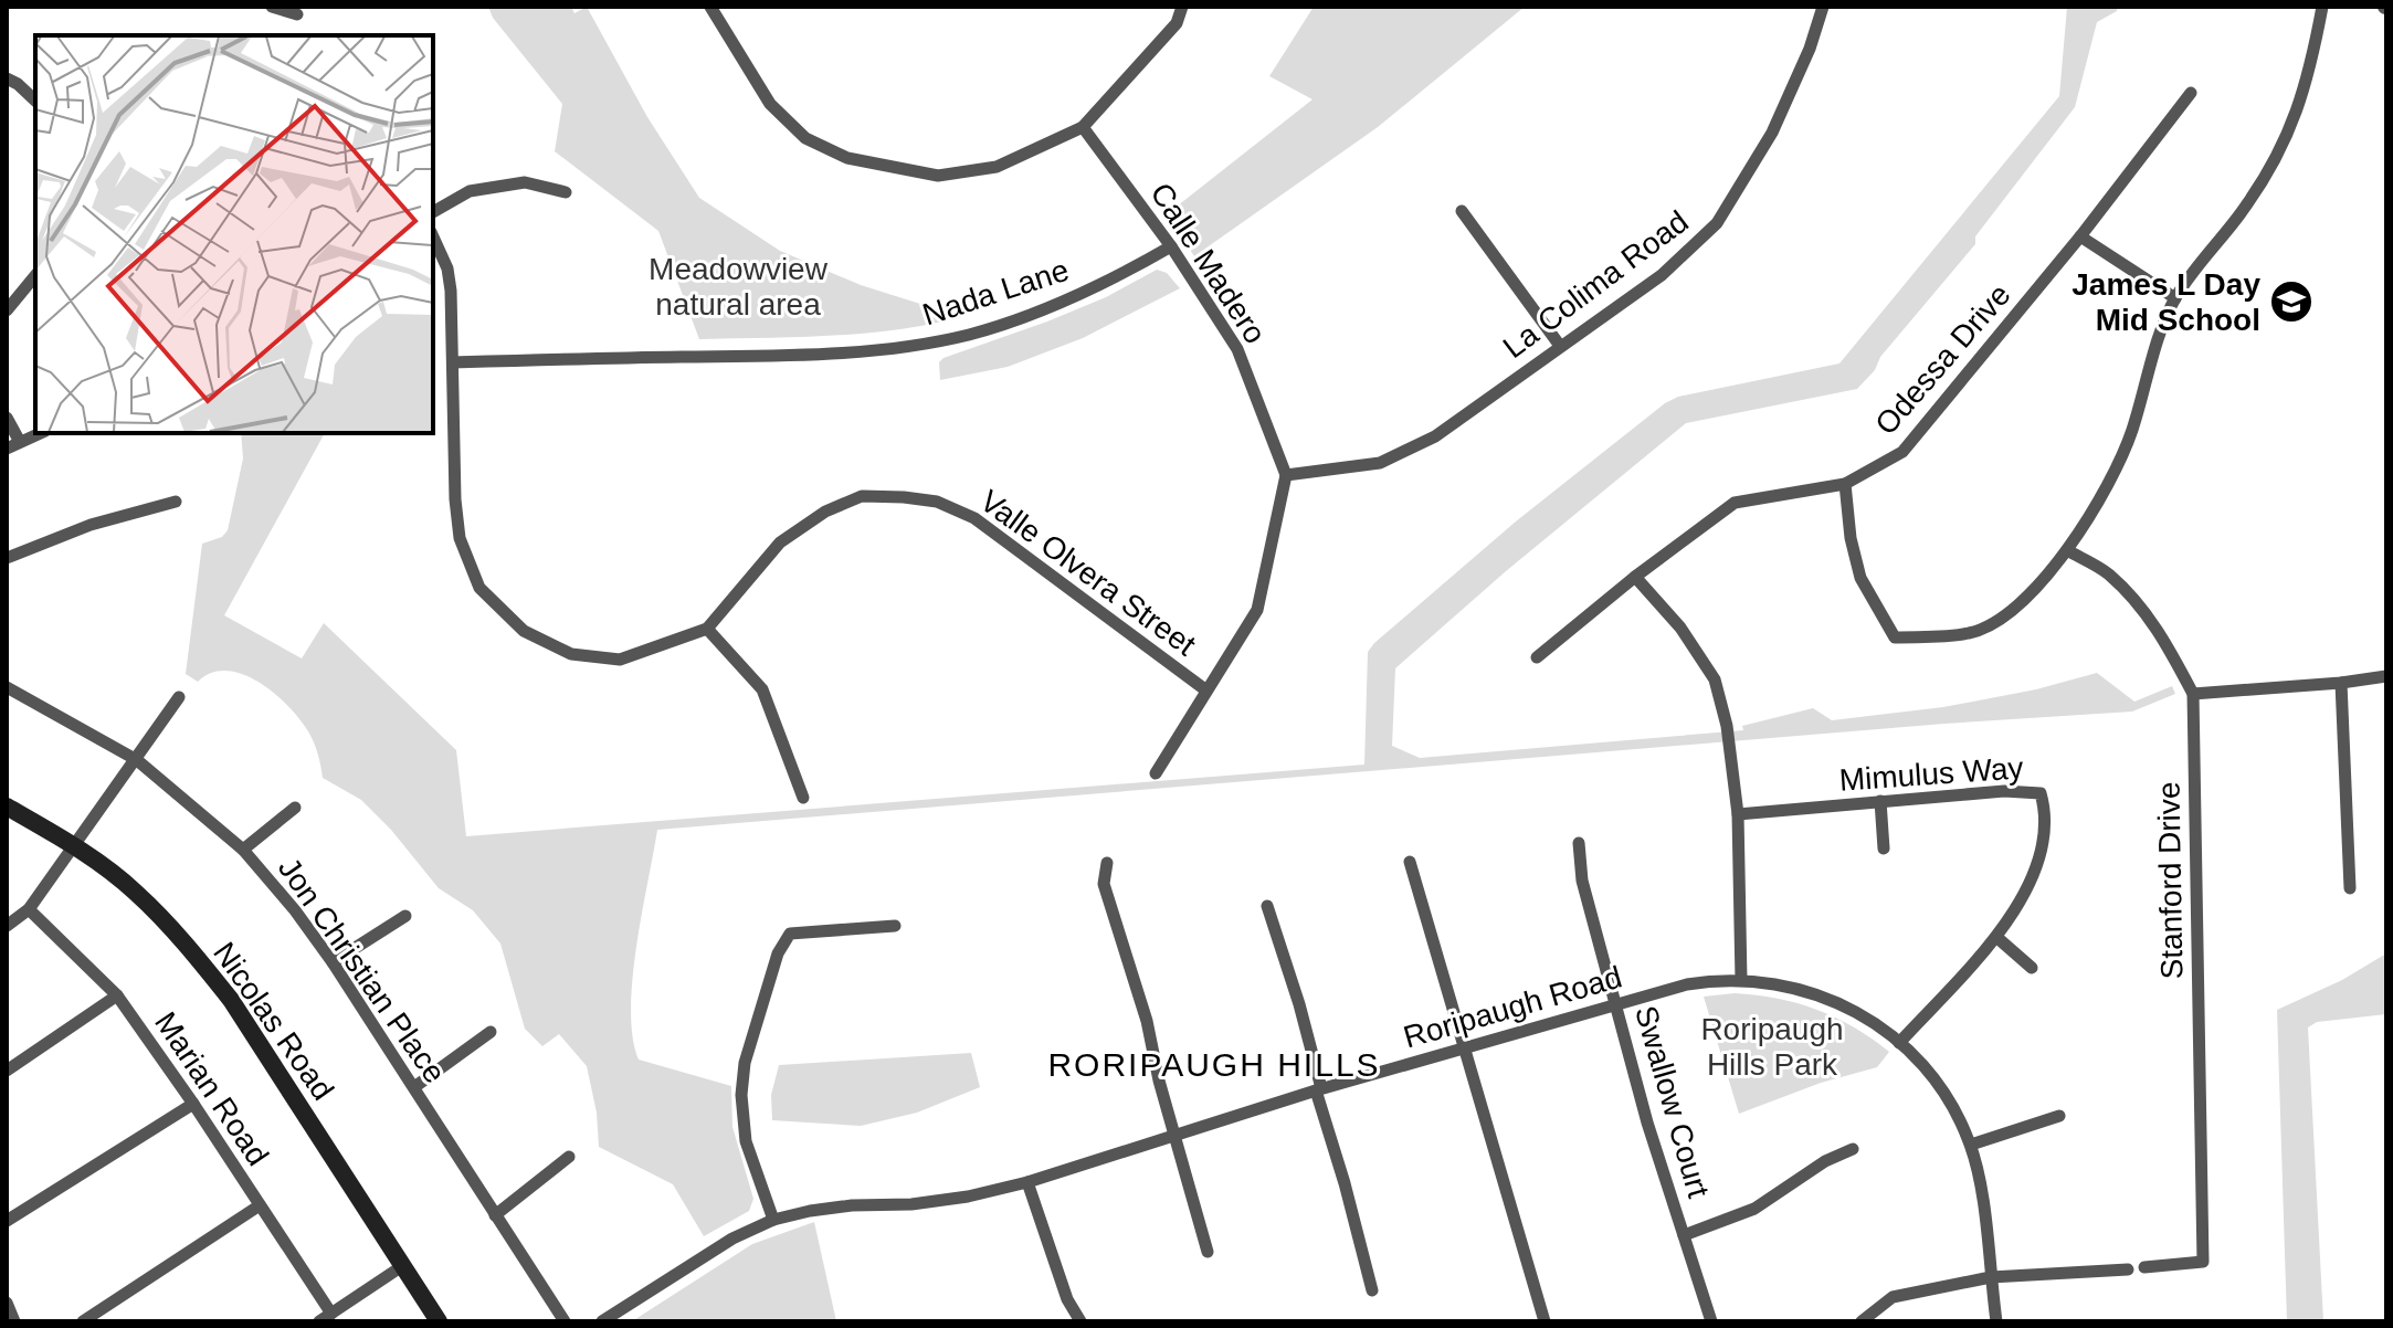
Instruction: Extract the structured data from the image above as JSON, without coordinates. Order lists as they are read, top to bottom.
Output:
{
  "streets": {
    "main road": ["Nicolas Road"],
    "street": [
      "Calle Madero",
      "La Colima Road",
      "Nada Lane",
      "Odessa Drive",
      "Valle Olvera Street",
      "Mimulus Way",
      "Stanford Drive",
      "Jon Christian Place",
      "Roripaugh Road",
      "Marian Road",
      "Swallow Court"
    ]
  },
  "crossings": [
    ["Calle Madero", "La Colima Road"],
    ["Calle Madero", "Nada Lane"],
    ["Mimulus Way", "Roripaugh Road"],
    ["Roripaugh Road", "Swallow Court"]
  ],
  "districts": ["RORIPAUGH HILLS"],
  "parks": ["Meadowview natural area", "Roripaugh Hills Park"],
  "places": {
    "school or university": ["James L Day Mid School"]
  }
}
